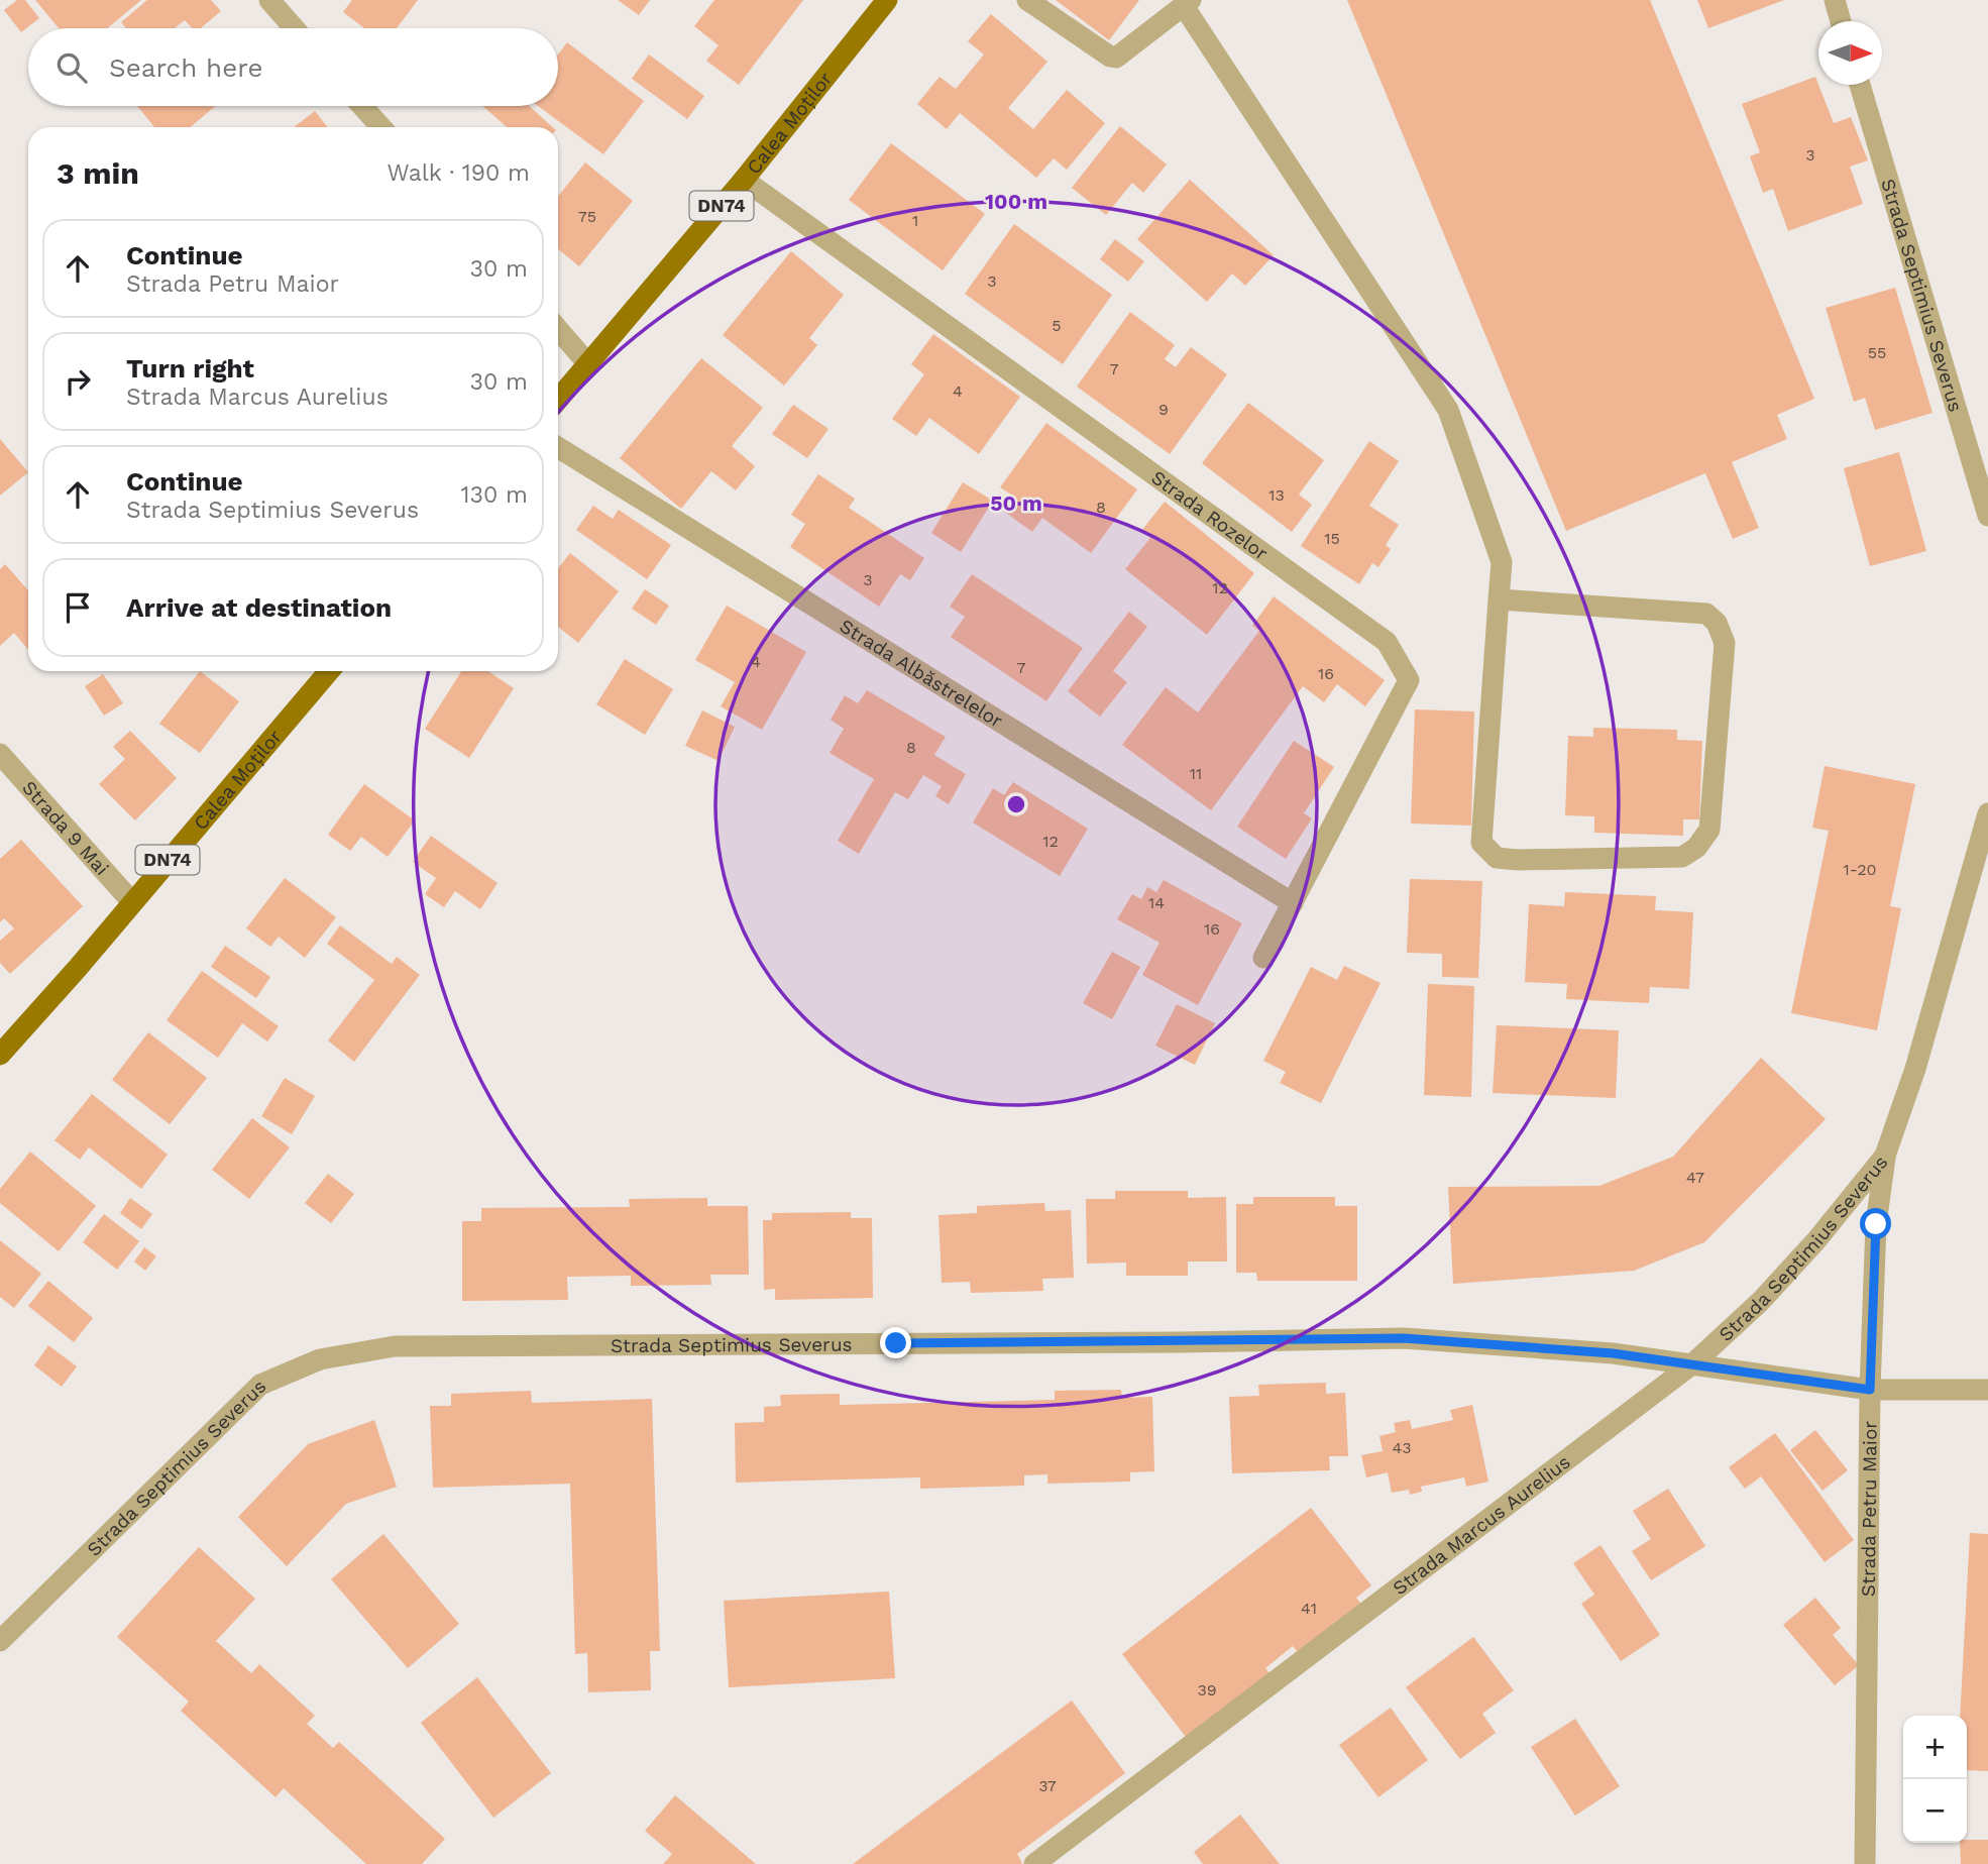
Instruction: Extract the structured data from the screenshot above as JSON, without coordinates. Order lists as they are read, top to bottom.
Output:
{
  "streets": {
    "main road": ["Calea Moților", "DN74"],
    "street": [
      "Strada Septimius Severus",
      "Strada Rozelor",
      "Strada Albăstrelelor",
      "Strada 9 Mai",
      "Strada Petru Maior",
      "Strada Marcus Aurelius"
    ]
  },
  "crossings": [
    ["Calea Moților", "Strada Rozelor"],
    ["Calea Moților", "Strada 9 Mai"],
    ["Strada Septimius Severus", "Strada Petru Maior"],
    ["Strada Septimius Severus", "Strada Marcus Aurelius"],
    ["Strada Rozelor", "Strada Albăstrelelor"]
  ],
  "house_numbers": [
    "3",
    "75",
    "1",
    "3",
    "5",
    "55",
    "7",
    "4",
    "9",
    "13",
    "8",
    "15",
    "3",
    "12",
    "4",
    "7",
    "16",
    "8",
    "11",
    "12",
    "1-20",
    "14",
    "16",
    "47",
    "43",
    "41",
    "39",
    "37"
  ],
  "north": "right",
  "page": {
    "search": "Search here",
    "heading": ["3 min", "Walk · 190 m"],
    "list": [
      ["Continue", "Strada Petru Maior", "30 m"],
      ["Turn right", "Strada Marcus Aurelius", "30 m"],
      ["Continue", "Strada Septimius Severus", "130 m"],
      "Arrive at destination"
    ],
    "map_buttons": ["+", "−"]
  },
  "rings": ["100 m", "50 m"]
}
